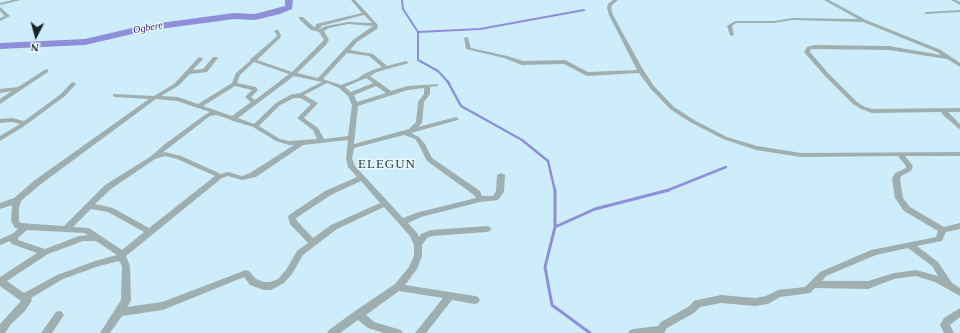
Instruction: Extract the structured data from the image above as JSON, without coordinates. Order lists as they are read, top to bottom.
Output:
{
  "districts": ["ELEGUN"],
  "water": ["Ogbere"],
  "north": "bottom"
}
